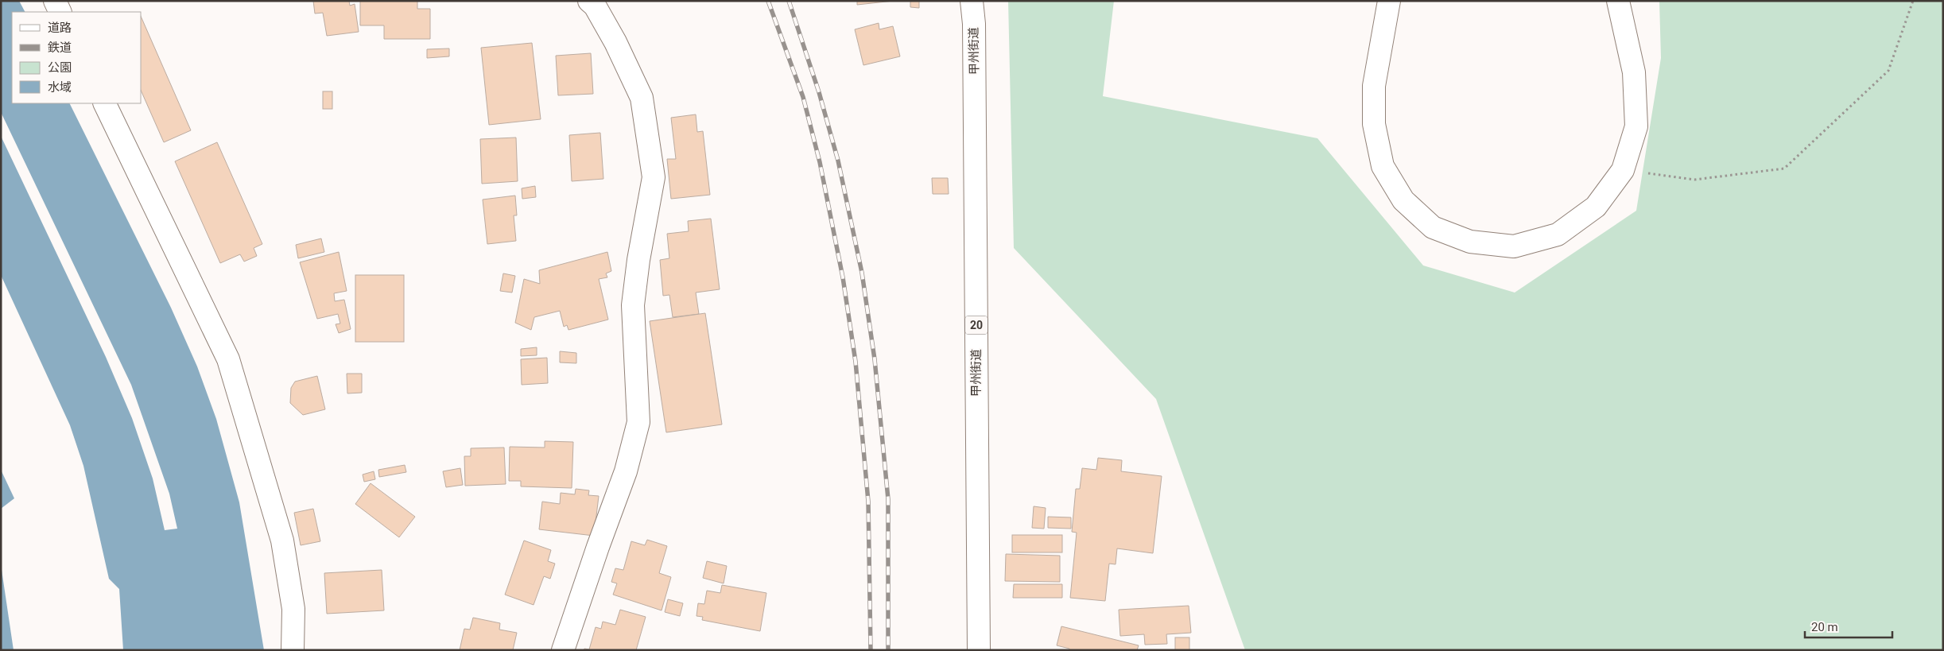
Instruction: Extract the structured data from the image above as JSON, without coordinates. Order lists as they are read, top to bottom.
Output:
{
  "streets": {
    "main road": ["甲州街道", "20"]
  },
  "legend": [
    "道路",
    "鉄道",
    "公園",
    "水域"
  ],
  "scale_bar": "20 m"
}
